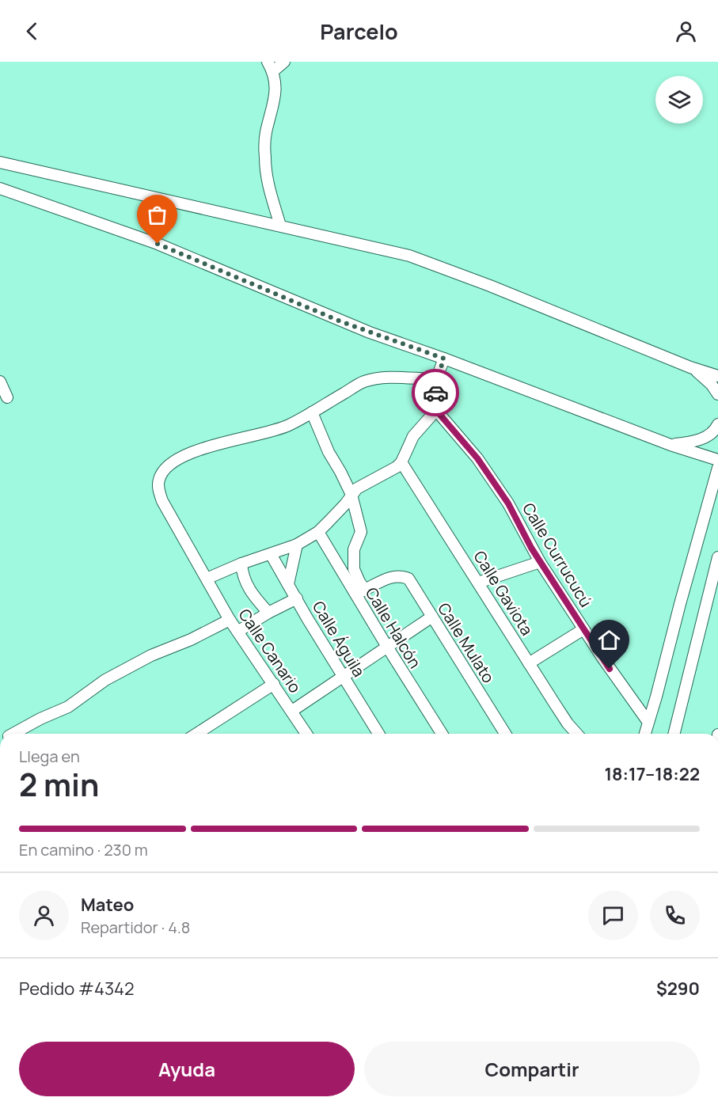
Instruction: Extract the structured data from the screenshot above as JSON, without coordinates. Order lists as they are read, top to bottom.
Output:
{
  "streets": {
    "street": [
      "Calle Currucucú",
      "Calle Gaviota",
      "Calle Halcón",
      "Calle Águila",
      "Calle Mulato",
      "Calle Canario"
    ]
  },
  "crossings": [
    ["Calle Halcón", "Calle Mulato"]
  ],
  "page": {
    "header": "Parcelo",
    "heading": ["2 min", "Llega en", "18:17–18:22"],
    "panel": [
      "Mateo",
      "Repartidor · 4.8",
      "Pedido #4342",
      "$290"
    ],
    "bar": "En camino · 230 m",
    "buttons": ["Ayuda", "Compartir"]
  }
}
